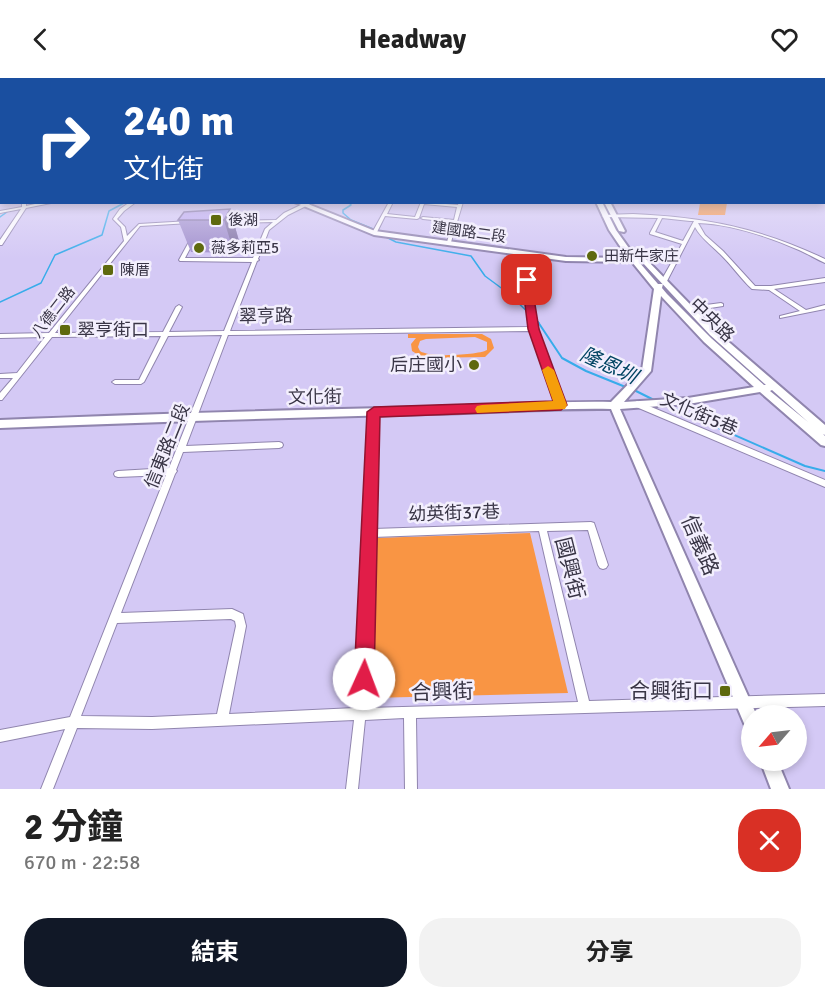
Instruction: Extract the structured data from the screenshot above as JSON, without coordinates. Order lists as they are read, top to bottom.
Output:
{
  "streets": {
    "street": [
      "建國路二段",
      "八德二路",
      "翠亨路",
      "中央路",
      "文化街",
      "文化街5巷",
      "信東路二段",
      "幼英街37巷",
      "信義路",
      "國興街",
      "合興街"
    ]
  },
  "crossings": [
    ["建國路二段", "中央路"],
    ["八德二路", "翠亨路"],
    ["翠亨路", "信東路二段"],
    ["中央路", "文化街"],
    ["文化街", "文化街5巷"],
    ["文化街", "信東路二段"],
    ["文化街", "信義路"],
    ["信東路二段", "合興街"],
    ["幼英街37巷", "國興街"],
    ["信義路", "合興街"],
    ["國興街", "合興街"]
  ],
  "water": ["隆恩圳"],
  "places": {
    "transit": [
      "後湖",
      "陳厝",
      "翠亨街口",
      "合興街口"
    ],
    "other": ["薇多莉亞5", "田新牛家庄", "后庄國小"]
  },
  "north": "bottom left",
  "page": {
    "header": "Headway",
    "turn": ["240 m", "文化街"],
    "heading": ["2 分鐘", "670 m · 22:58"],
    "buttons": ["結束", "分享"]
  }
}
